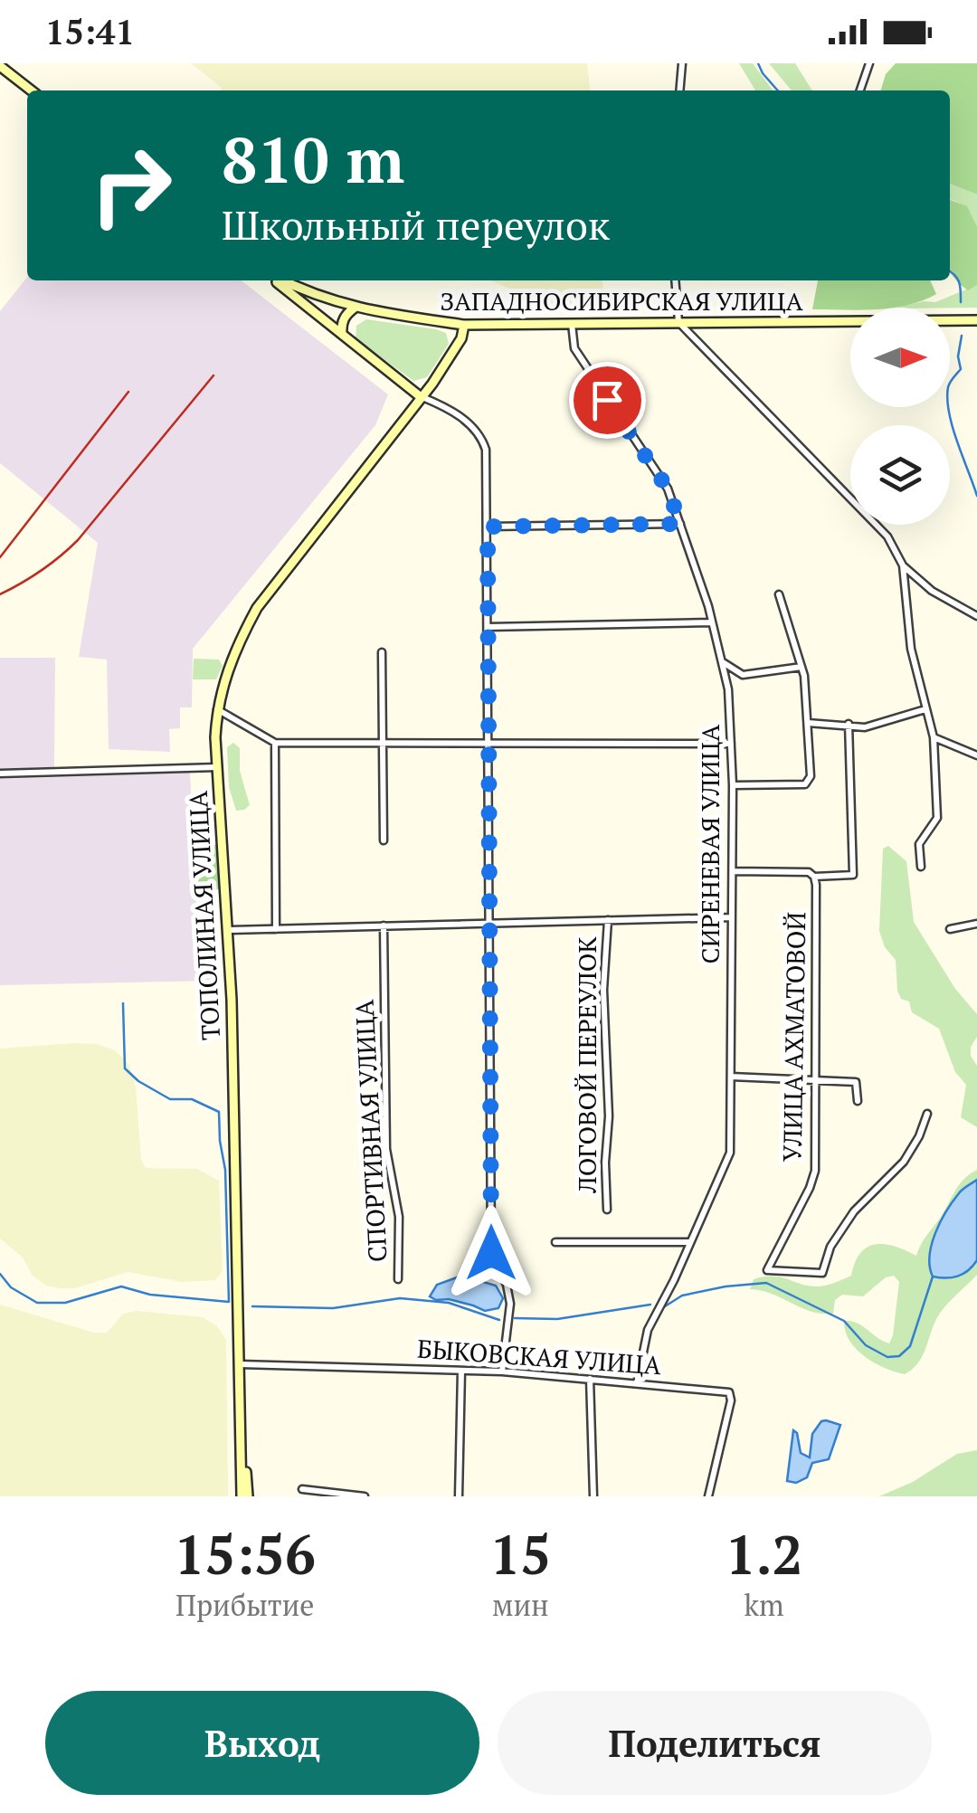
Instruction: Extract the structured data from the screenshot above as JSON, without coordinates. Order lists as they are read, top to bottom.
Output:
{
  "streets": {
    "main road": ["ЗАПАДНОСИБИРСКАЯ УЛИЦА", "ТОПОЛИНАЯ УЛИЦА"],
    "street": [
      "СИРЕНЕВАЯ УЛИЦА",
      "УЛИЦА АХМАТОВОЙ",
      "ЛОГОВОЙ ПЕРЕУЛОК",
      "СПОРТИВНАЯ УЛИЦА",
      "БЫКОВСКАЯ УЛИЦА"
    ]
  },
  "crossings": [
    ["ЗАПАДНОСИБИРСКАЯ УЛИЦА", "СИРЕНЕВАЯ УЛИЦА"],
    ["ЗАПАДНОСИБИРСКАЯ УЛИЦА", "ТОПОЛИНАЯ УЛИЦА"],
    ["СИРЕНЕВАЯ УЛИЦА", "УЛИЦА АХМАТОВОЙ"],
    ["СИРЕНЕВАЯ УЛИЦА", "БЫКОВСКАЯ УЛИЦА"],
    ["ТОПОЛИНАЯ УЛИЦА", "БЫКОВСКАЯ УЛИЦА"]
  ],
  "north": "right",
  "page": {
    "status": "15:41",
    "turn": ["810 m", "Школьный переулок"],
    "eta": [
      "15:56",
      "Прибытие",
      "15",
      "мин",
      "1.2",
      "km"
    ],
    "buttons": ["Выход", "Поделиться"]
  }
}
